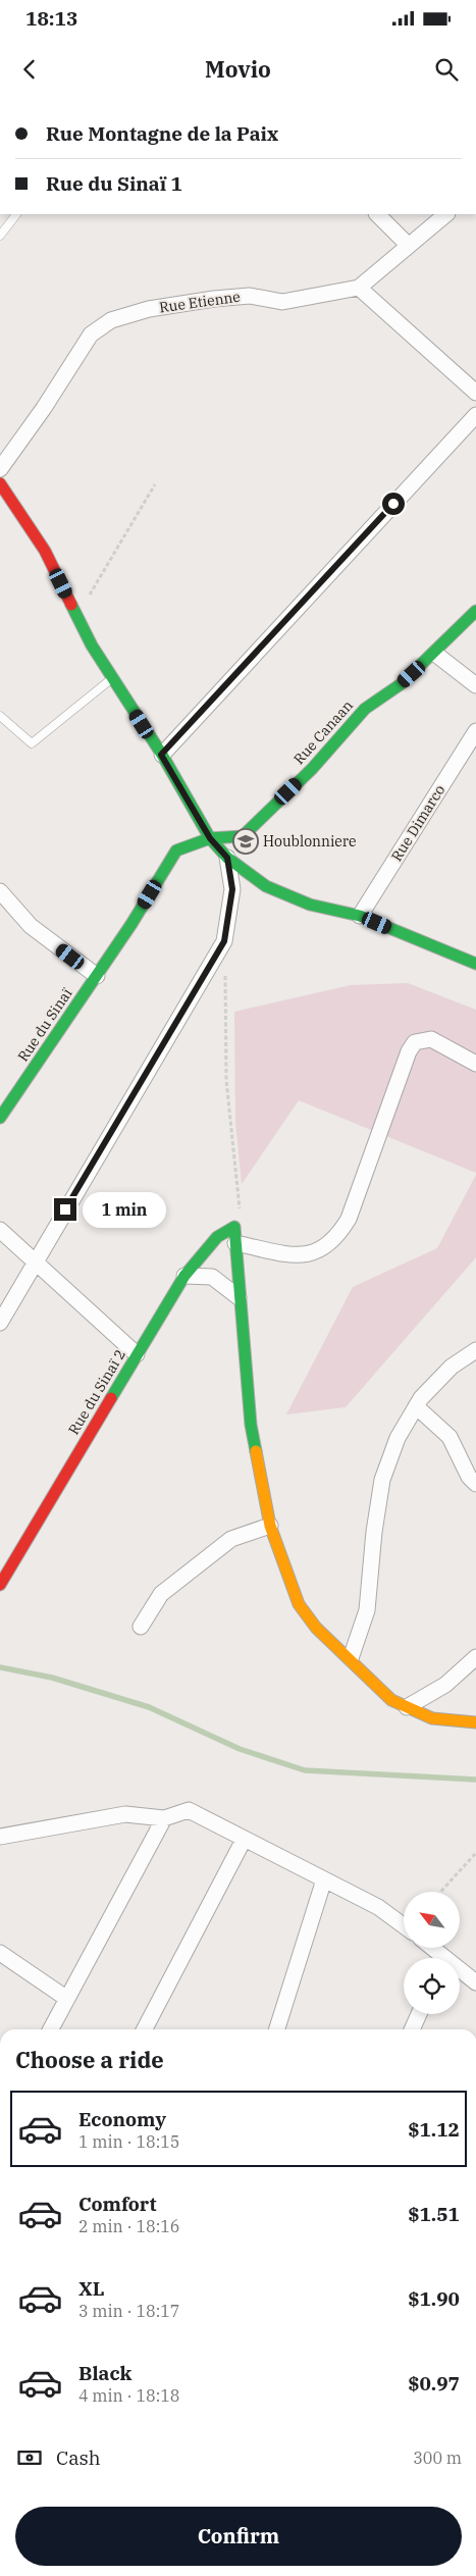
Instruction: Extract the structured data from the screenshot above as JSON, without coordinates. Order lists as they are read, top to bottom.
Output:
{
  "streets": {
    "street": [
      "Rue Etienne",
      "Rue Canaan",
      "Rue Dimarco",
      "Rue du Sinaï",
      "Rue du Sinaï 2"
    ]
  },
  "crossings": [
    ["Rue Canaan", "Rue du Sinaï"]
  ],
  "places": {
    "school or university": ["Houblonniere"]
  },
  "north": "top left",
  "page": {
    "status": "18:13",
    "header": "Movio",
    "banner": ["Rue Montagne de la Paix", "Rue du Sinaï 1"],
    "bubble": "1 min",
    "heading": "Choose a ride",
    "list": [
      {
        "name": "Economy",
        "note": "1 min · 18:15",
        "value": "$1.12"
      },
      {
        "name": "Comfort",
        "note": "2 min · 18:16",
        "value": "$1.51"
      },
      {
        "name": "XL",
        "note": "3 min · 18:17",
        "value": "$1.90"
      },
      {
        "name": "Black",
        "note": "4 min · 18:18",
        "value": "$0.97"
      }
    ],
    "pay": ["Cash", "300 m"],
    "buttons": "Confirm"
  }
}
